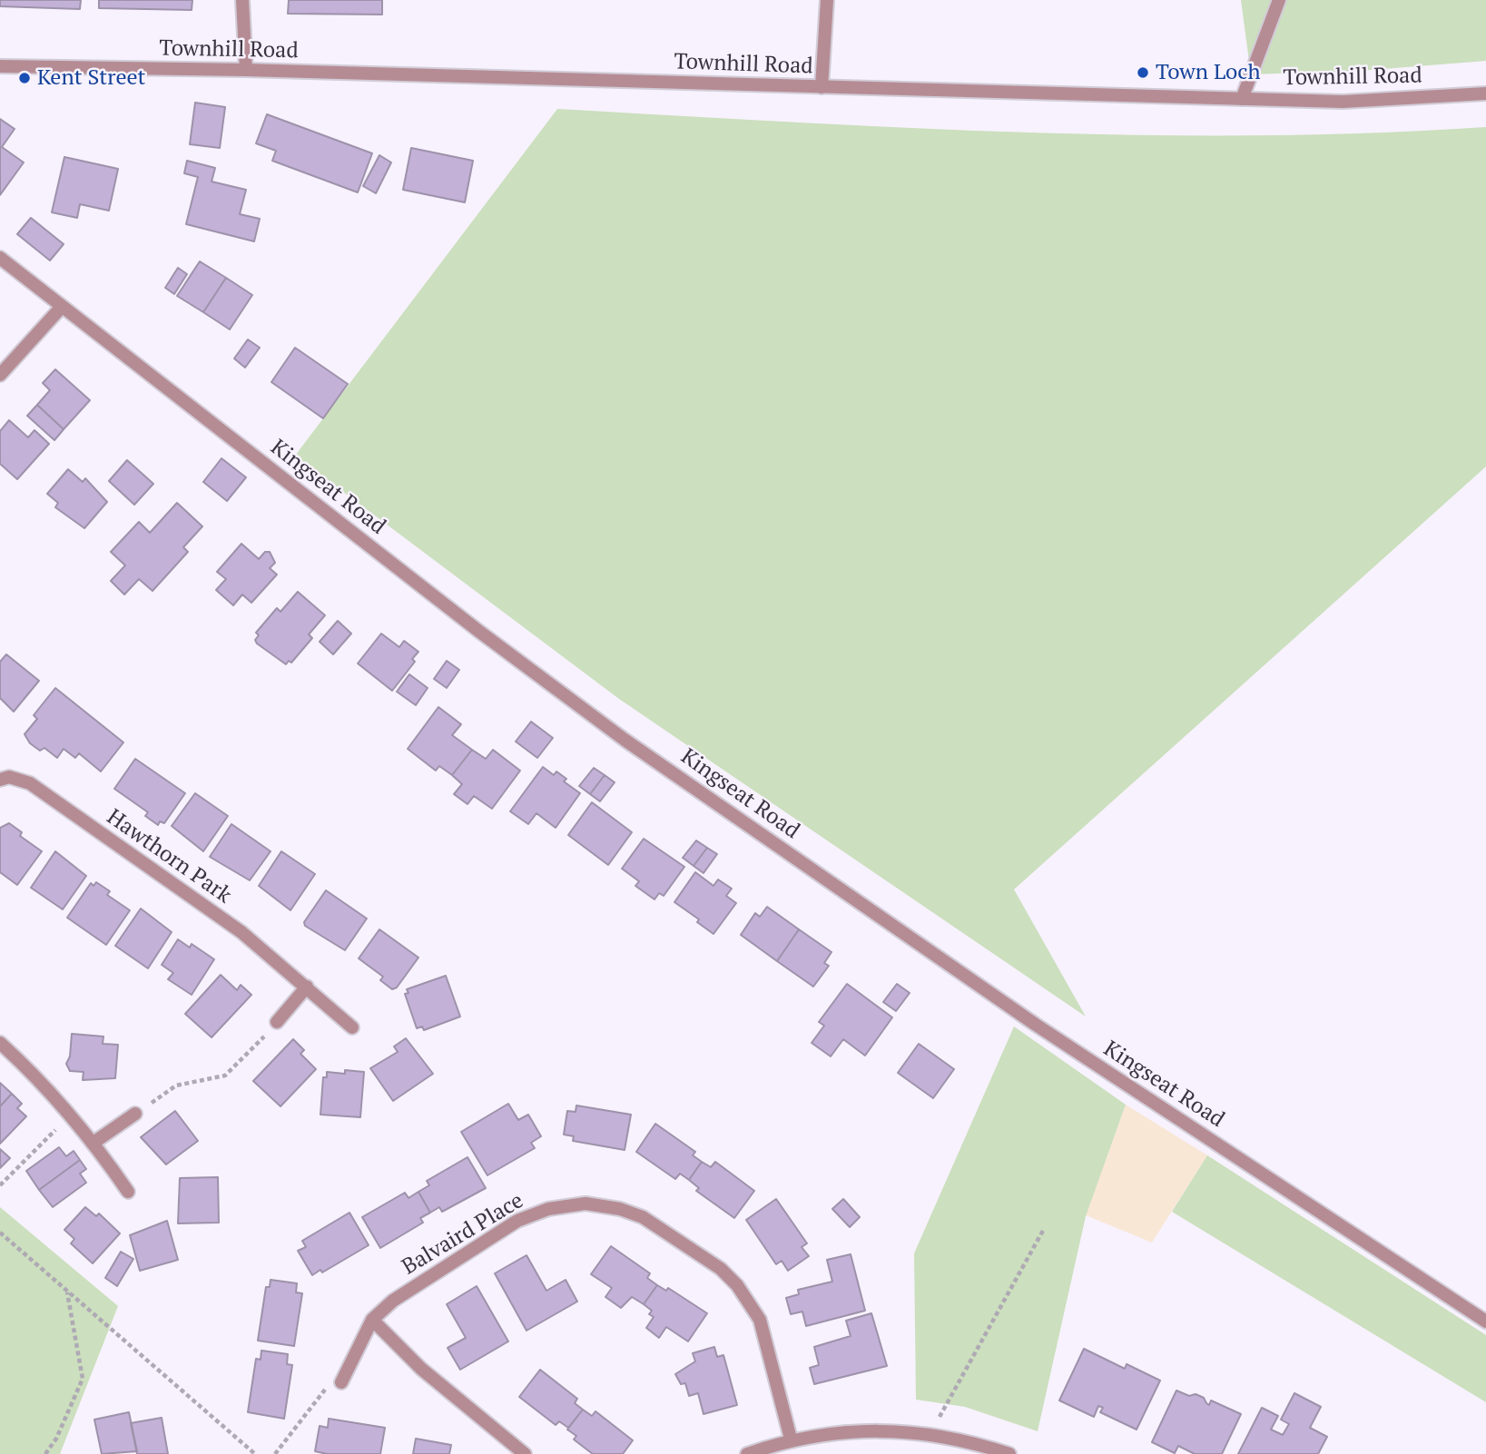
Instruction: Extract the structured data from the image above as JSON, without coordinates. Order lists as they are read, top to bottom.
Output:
{
  "streets": {
    "street": [
      "Townhill Road",
      "Kingseat Road",
      "Hawthorn Park",
      "Balvaird Place"
    ]
  },
  "places": ["Town Loch", "Kent Street"]
}
